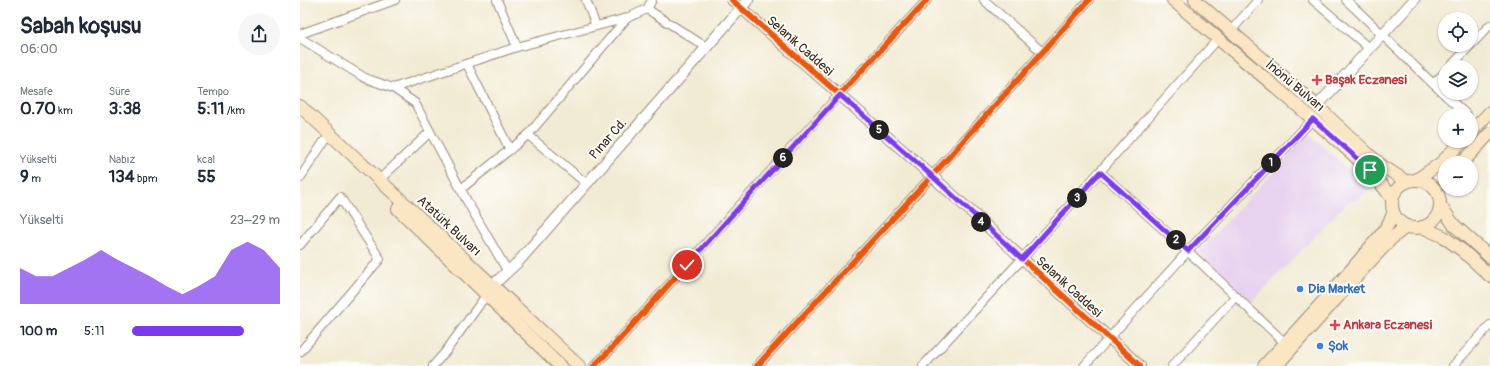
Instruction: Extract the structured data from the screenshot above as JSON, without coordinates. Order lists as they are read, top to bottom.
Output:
{
  "streets": {
    "main road": ["İnönü Bulvarı", "Atatürk Bulvarı"],
    "street": ["Selanik Caddesi", "Pınar Cd."]
  },
  "crossings": [
    ["Selanik Caddesi", "Pınar Cd."],
    ["Pınar Cd.", "Atatürk Bulvarı"]
  ],
  "places": {
    "health": ["Başak Eczanesi", "Ankara Eczanesi"],
    "other": ["Dia Market", "Şok"]
  },
  "page": {
    "heading": ["Sabah koşusu", "06:00"],
    "map_buttons": ["+", "−"],
    "stats": [
      ["Mesafe", "0.70 km"],
      ["Süre", "3:38"],
      ["Tempo", "5:11 /km"],
      ["Yükselti", "9 m"],
      ["Nabız", "134 bpm"],
      ["kcal", "55"]
    ],
    "pins": [
      "5",
      "6",
      "1",
      "3",
      "4",
      "2"
    ],
    "chart": ["Yükselti", "23–29 m"],
    "list": [
      {
        "name": "100 m",
        "note": "5:11"
      }
    ]
  }
}
